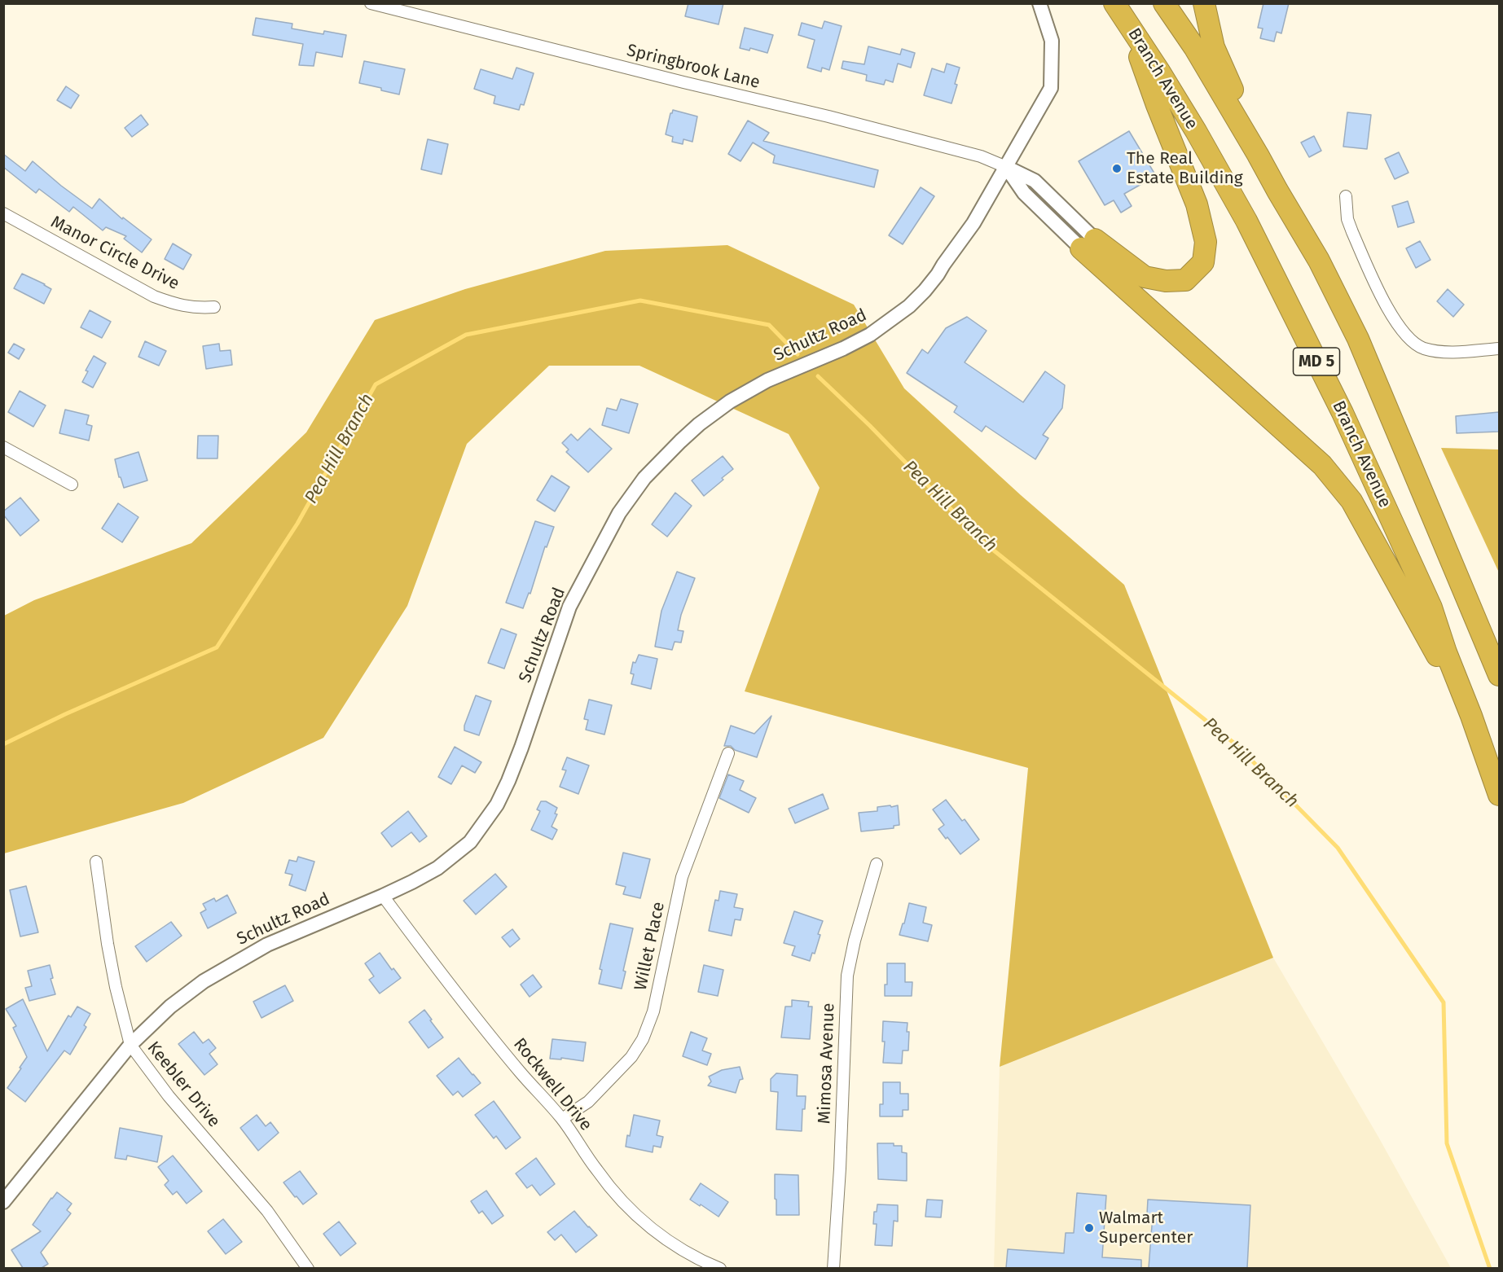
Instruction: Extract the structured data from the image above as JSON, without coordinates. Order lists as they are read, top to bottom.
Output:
{
  "streets": {
    "highway": ["Branch Avenue", "MD 5"],
    "street": [
      "Springbrook Lane",
      "Manor Circle Drive",
      "Schultz Road",
      "Willet Place",
      "Mimosa Avenue",
      "Keebler Drive",
      "Rockwell Drive"
    ]
  },
  "crossings": [
    ["Springbrook Lane", "Schultz Road"],
    ["Schultz Road", "Keebler Drive"],
    ["Schultz Road", "Rockwell Drive"],
    ["Willet Place", "Rockwell Drive"]
  ],
  "water": ["Pea Hill Branch"],
  "places": ["The Real Estate Building", "Walmart Supercenter"]
}
